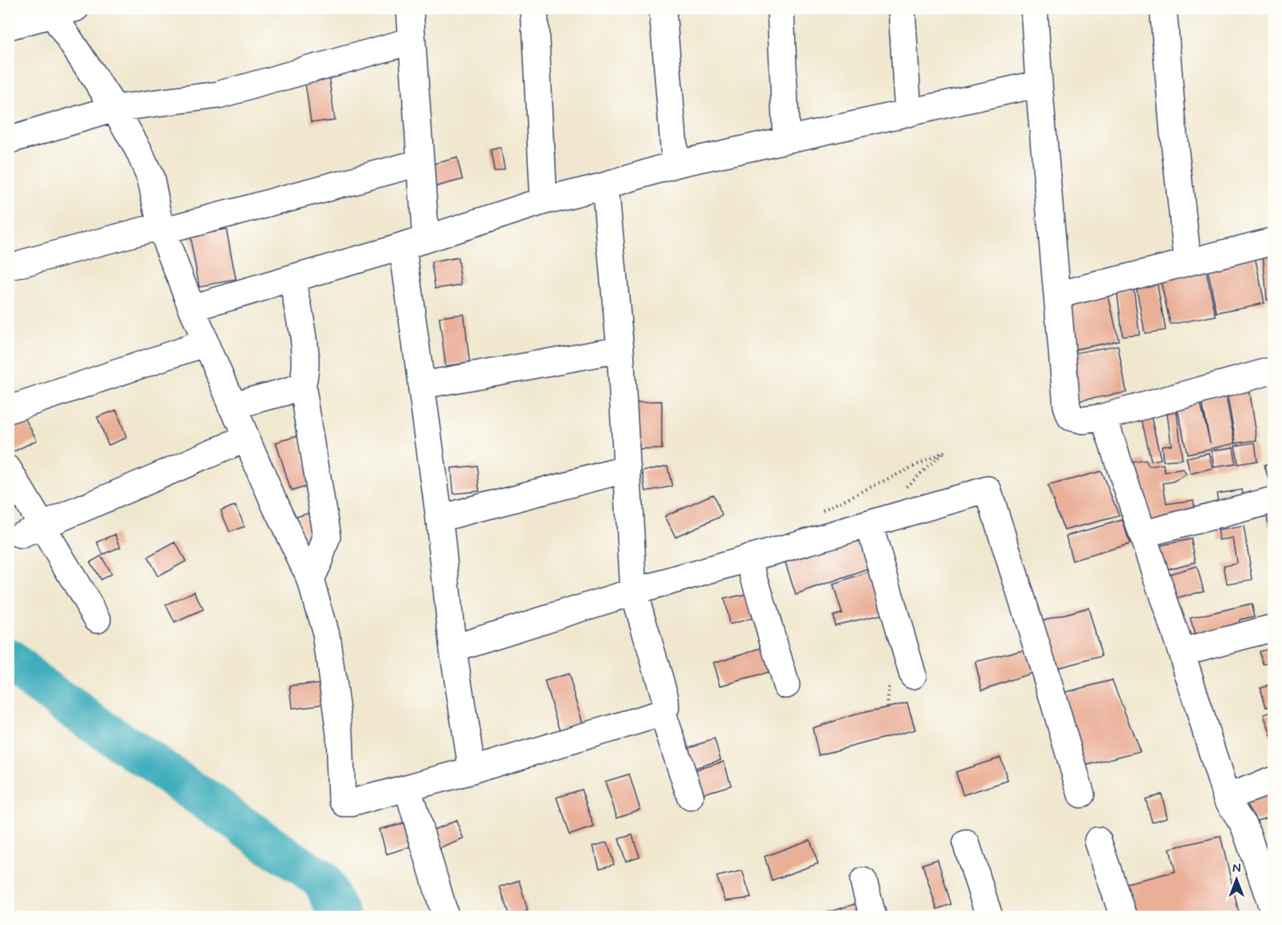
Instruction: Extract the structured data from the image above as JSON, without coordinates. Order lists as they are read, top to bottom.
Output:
{
  "north": "top"
}
